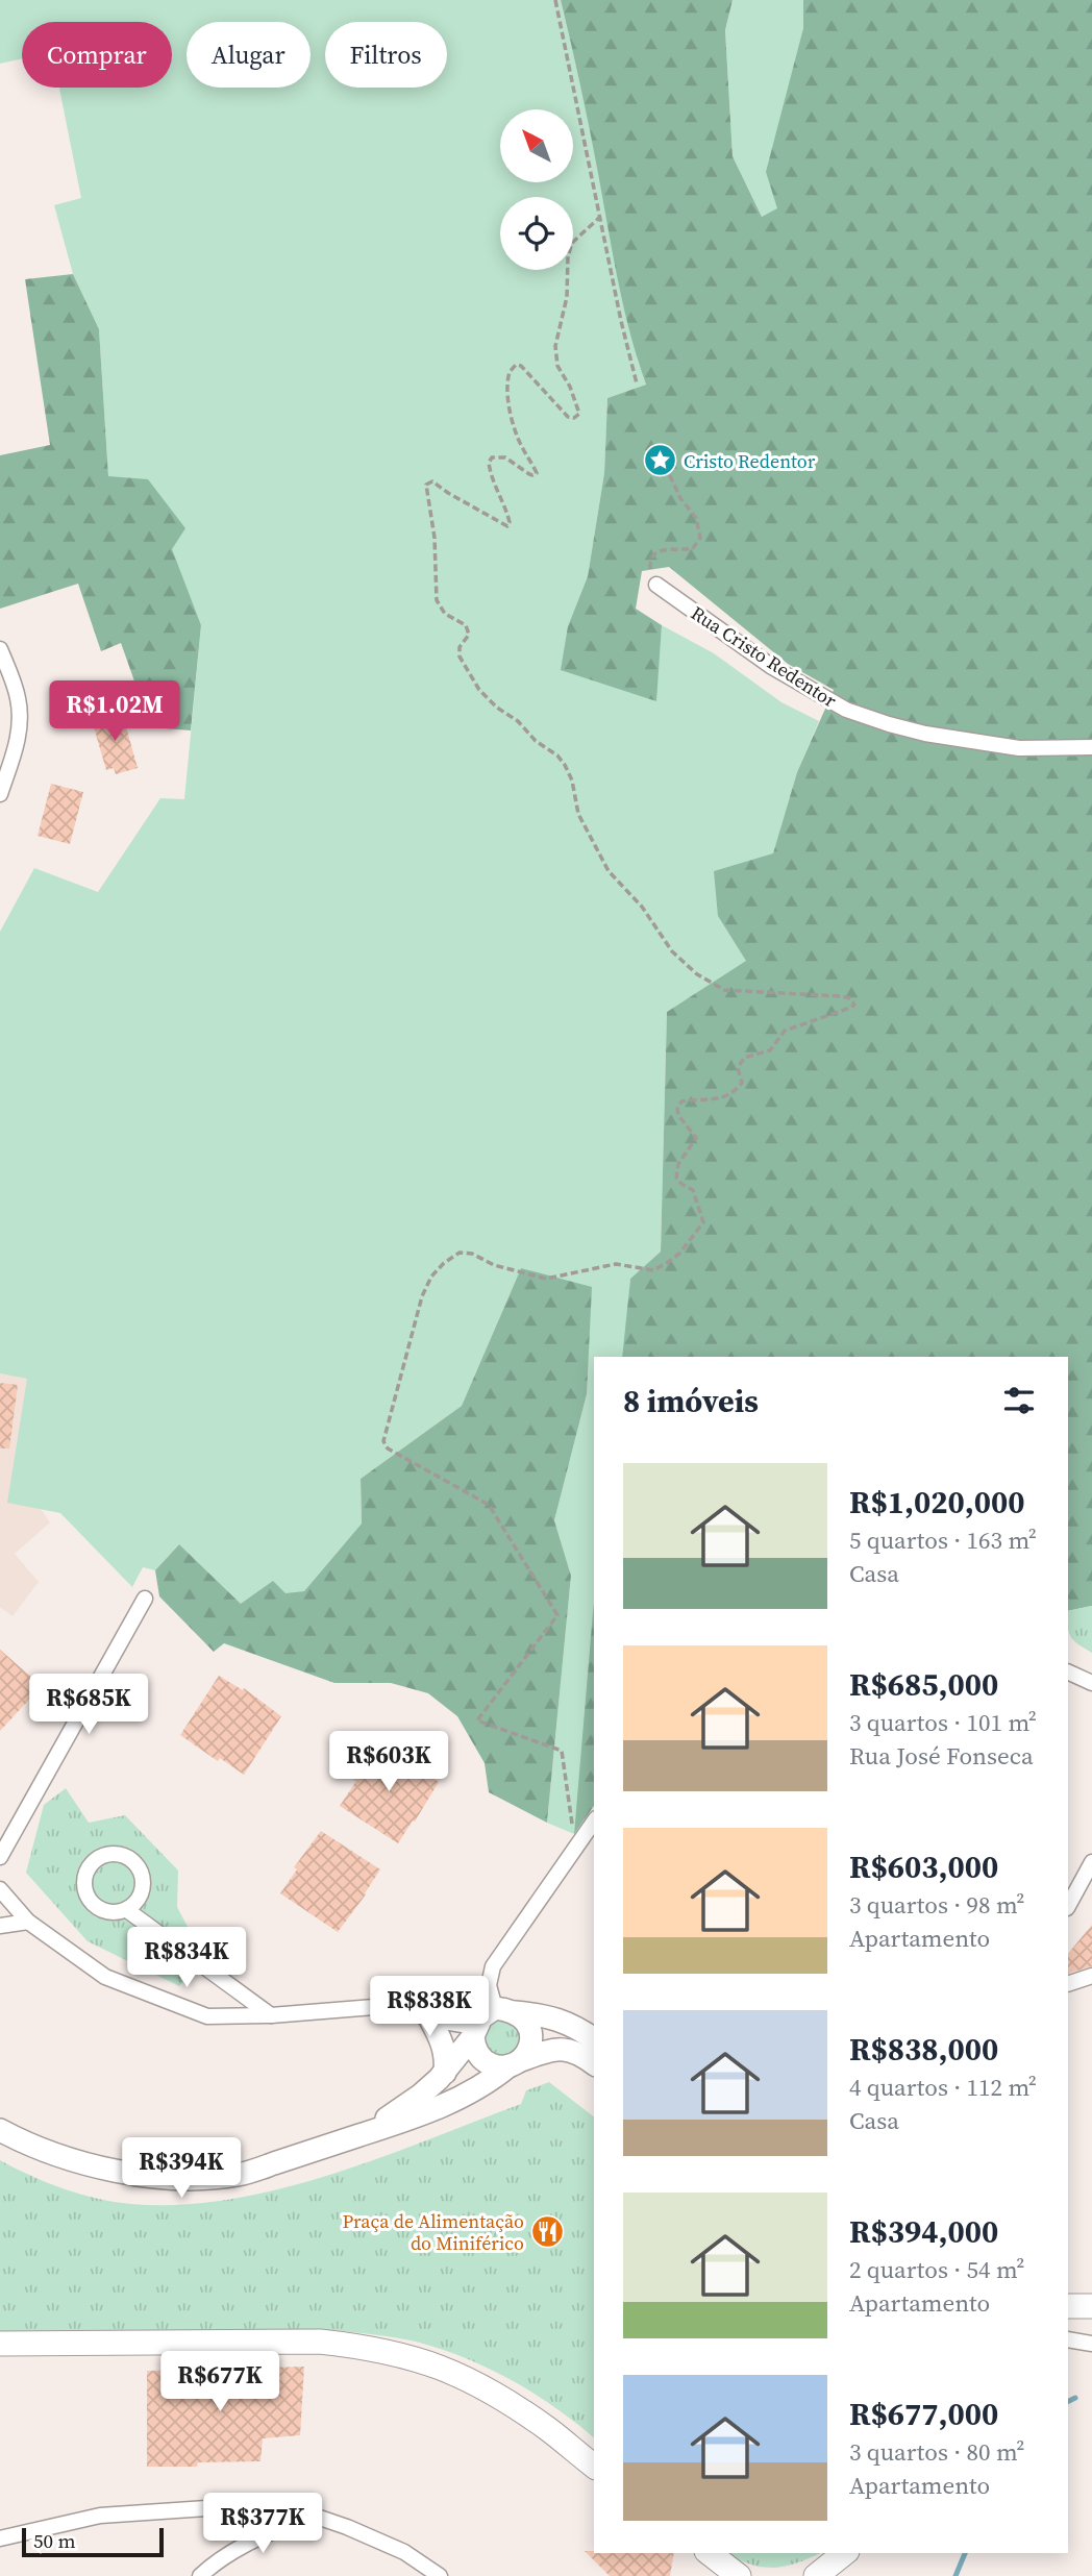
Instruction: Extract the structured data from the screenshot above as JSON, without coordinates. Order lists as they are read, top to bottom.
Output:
{
  "streets": {
    "street": ["Rua Cristo Redentor"]
  },
  "places": {
    "place": ["Cristo Redentor"],
    "restaurant": ["Praça de Alimentação do Miniférico"]
  },
  "scale_bar": "50 m",
  "north": "top left",
  "page": {
    "chip": ["Comprar", "Alugar", "Filtros"],
    "price": [
      "R$1.02M",
      "R$685K",
      "R$603K",
      "R$834K",
      "R$838K",
      "R$394K",
      "R$677K",
      "R$377K"
    ],
    "heading": "8 imóveis",
    "list": [
      {
        "name": "R$1,020,000",
        "note": "5 quartos · 163 m² · Casa"
      },
      {
        "name": "R$685,000",
        "note": "3 quartos · 101 m² · Rua José Fonseca"
      },
      {
        "name": "R$603,000",
        "note": "3 quartos · 98 m² · Apartamento"
      },
      {
        "name": "R$838,000",
        "note": "4 quartos · 112 m² · Casa"
      },
      {
        "name": "R$394,000",
        "note": "2 quartos · 54 m² · Apartamento"
      },
      {
        "name": "R$677,000",
        "note": "3 quartos · 80 m² · Apartamento"
      }
    ],
    "scale": "50 m"
  }
}
